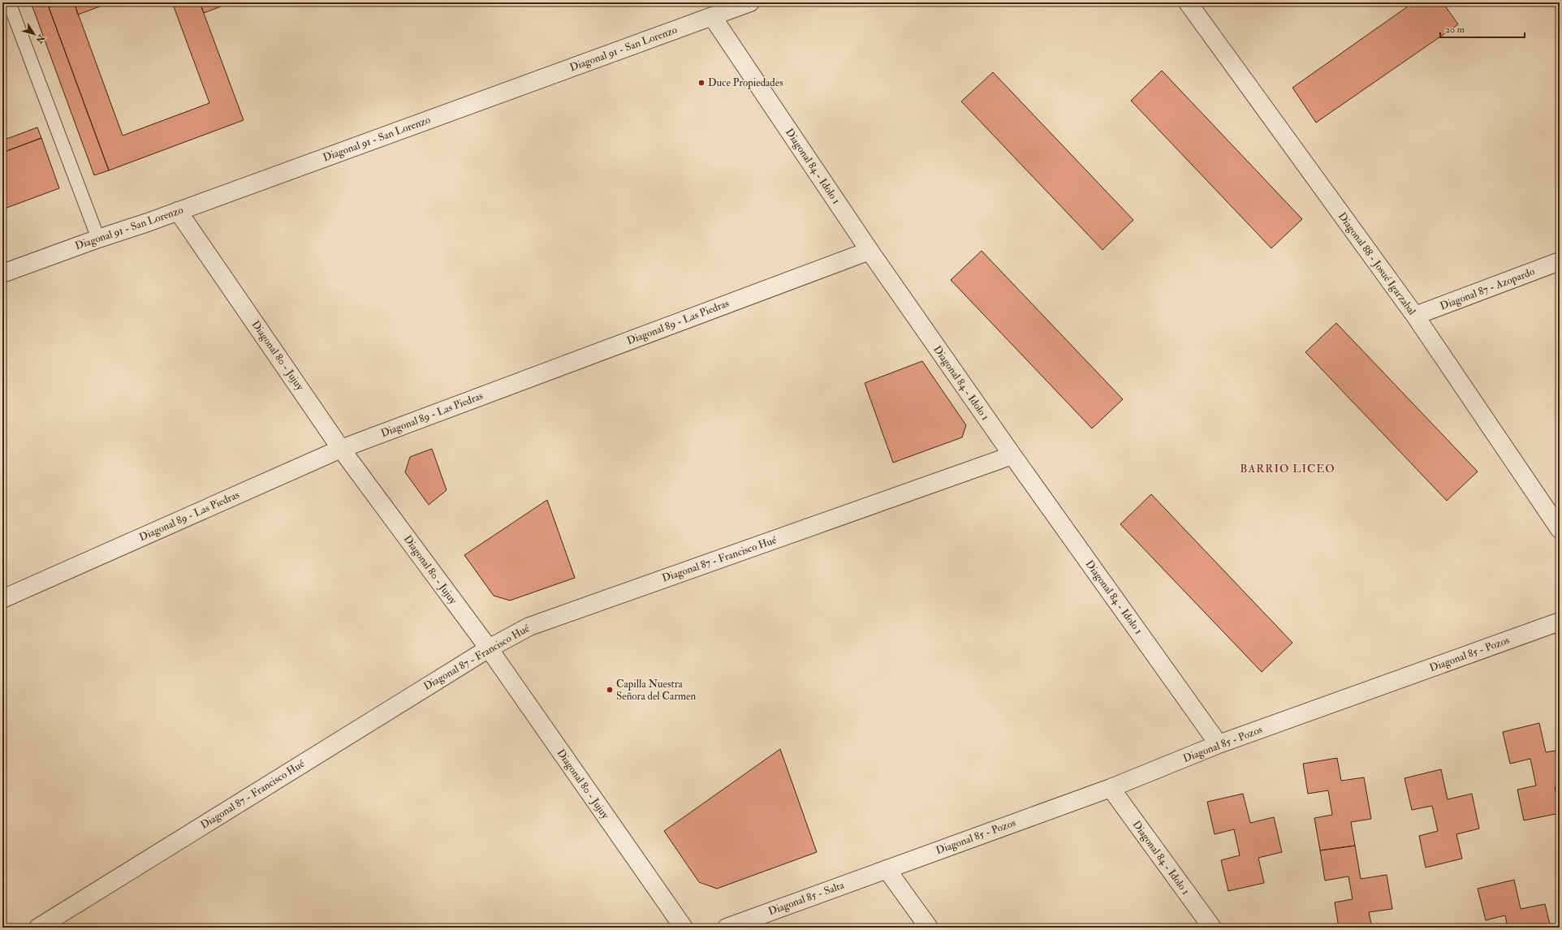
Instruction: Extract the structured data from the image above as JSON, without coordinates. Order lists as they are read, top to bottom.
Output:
{
  "streets": {
    "street": [
      "Diagonal 91 - San Lorenzo",
      "Diagonal 84 - Idolo 1",
      "Diagonal 88 - Josué Igarzabal",
      "Diagonal 87 - Azopardo",
      "Diagonal 89 - Las Piedras",
      "Diagonal 80 - Jujuy",
      "Diagonal 87 - Francisco Hué",
      "Diagonal 85 - Pozos",
      "Diagonal 85 - Salta"
    ]
  },
  "crossings": [
    ["Diagonal 91 - San Lorenzo", "Diagonal 84 - Idolo 1"],
    ["Diagonal 91 - San Lorenzo", "Diagonal 80 - Jujuy"],
    ["Diagonal 84 - Idolo 1", "Diagonal 89 - Las Piedras"],
    ["Diagonal 84 - Idolo 1", "Diagonal 87 - Francisco Hué"],
    ["Diagonal 84 - Idolo 1", "Diagonal 85 - Pozos"],
    ["Diagonal 88 - Josué Igarzabal", "Diagonal 87 - Azopardo"],
    ["Diagonal 89 - Las Piedras", "Diagonal 80 - Jujuy"],
    ["Diagonal 80 - Jujuy", "Diagonal 87 - Francisco Hué"],
    ["Diagonal 85 - Pozos", "Diagonal 85 - Salta"]
  ],
  "districts": ["BARRIO LICEO"],
  "places": ["Duce Propiedades", "Capilla Nuestra Señora del Carmen"],
  "scale_bar": "20 m",
  "north": "bottom right"
}
